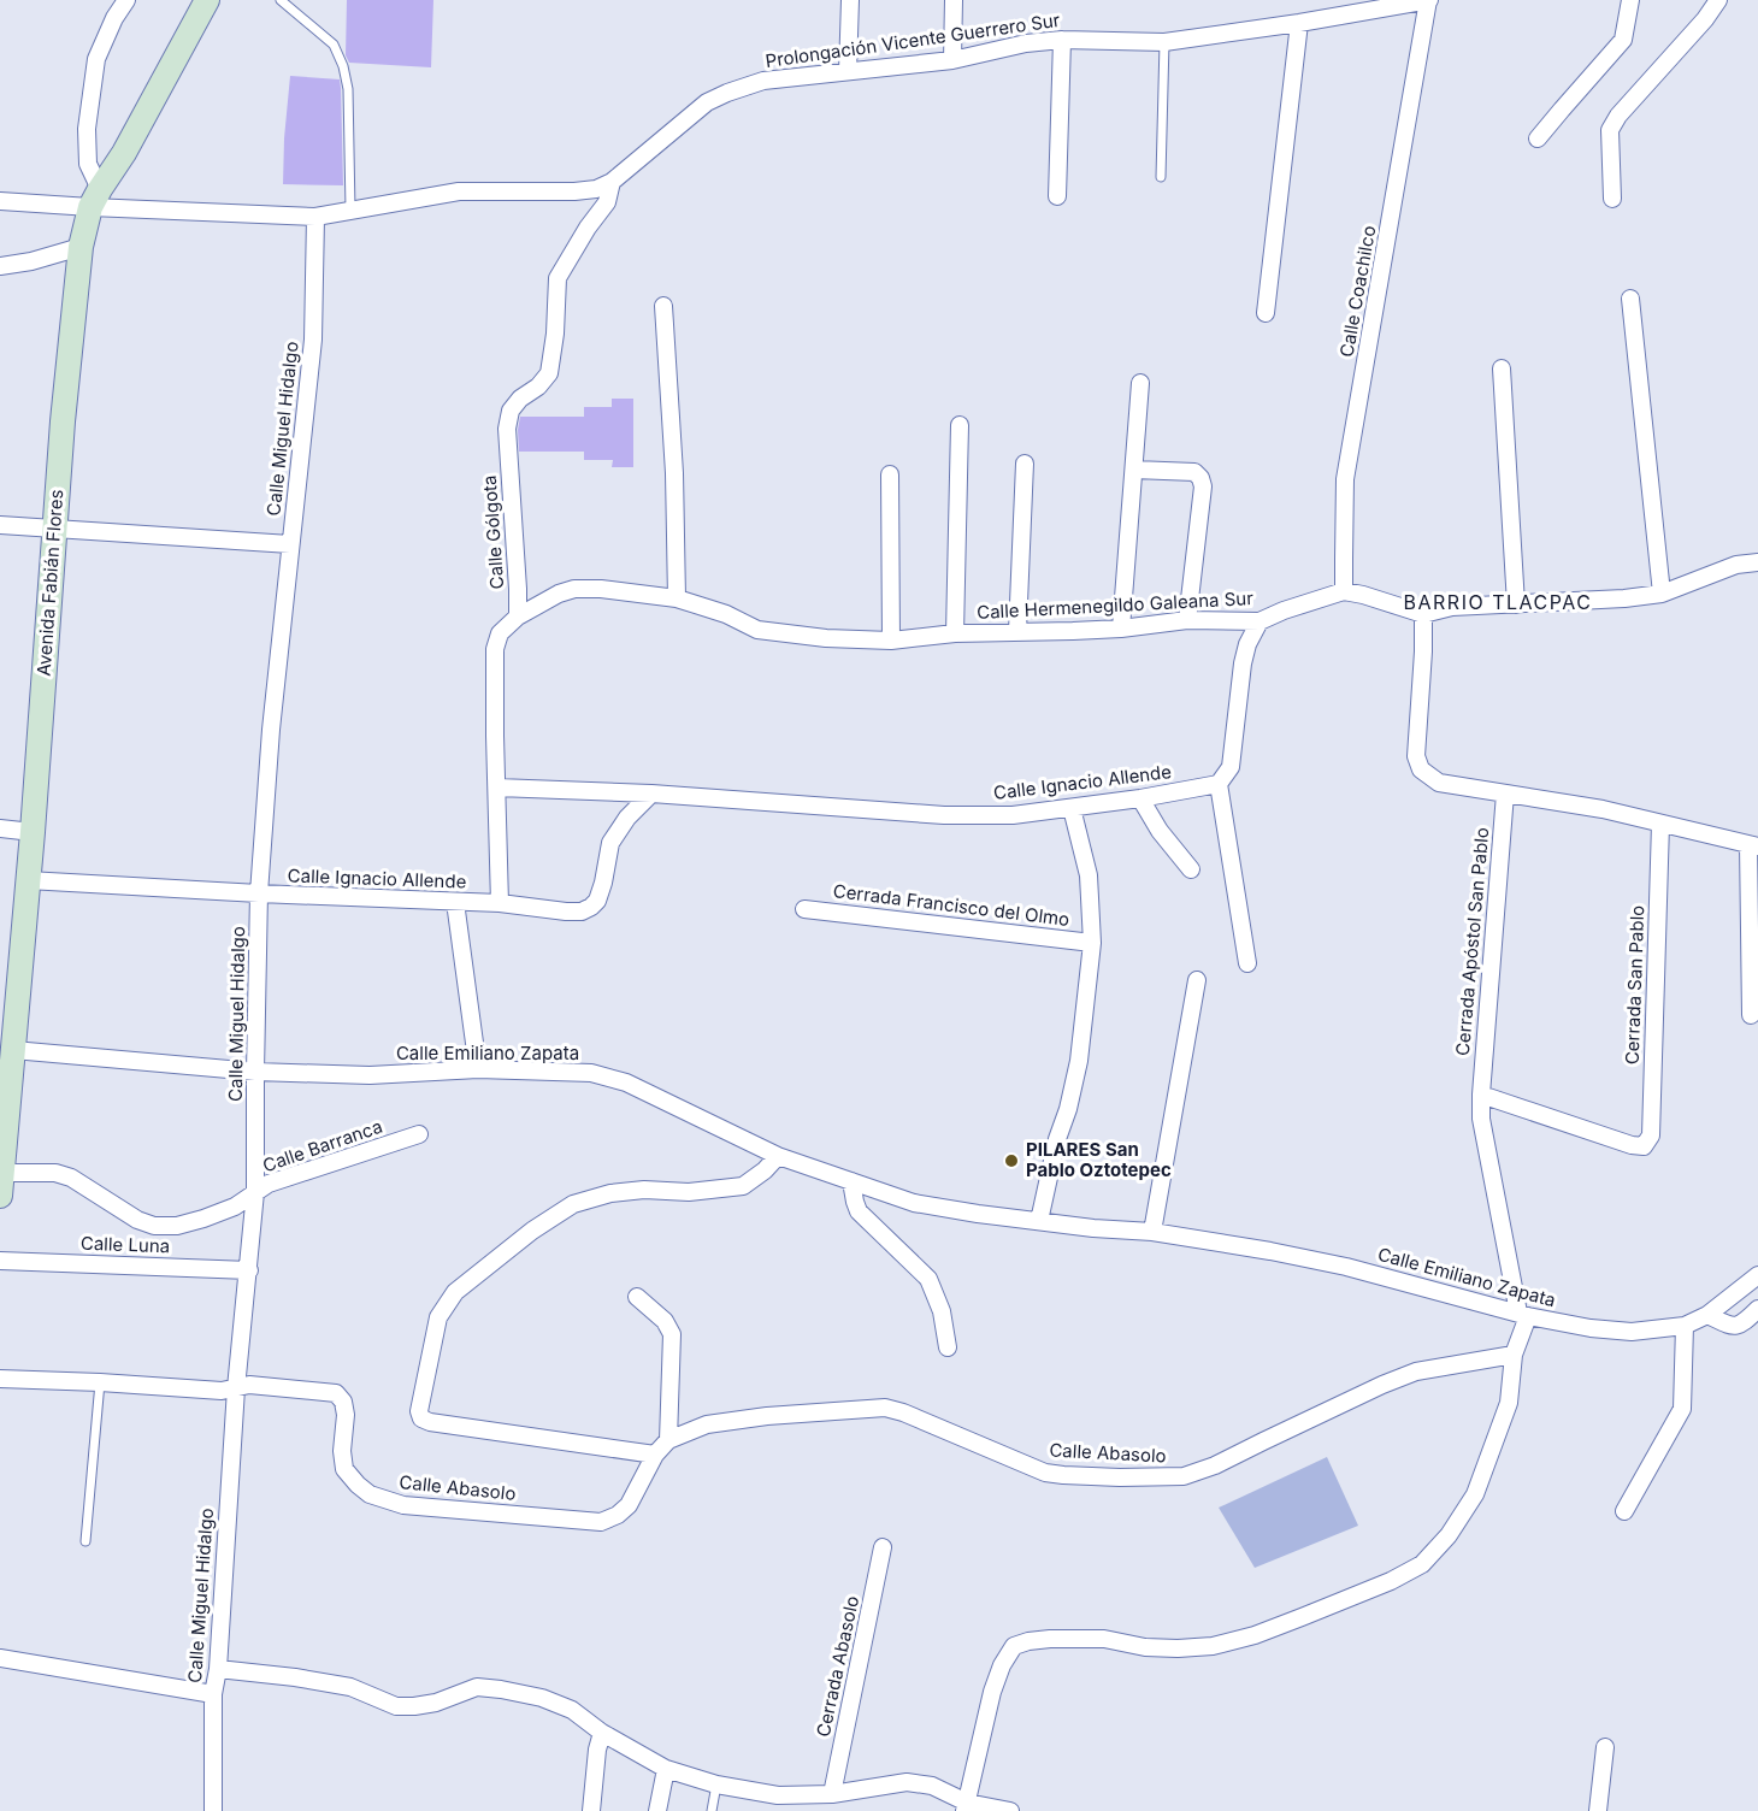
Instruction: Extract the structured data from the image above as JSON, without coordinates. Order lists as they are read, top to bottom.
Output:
{
  "streets": {
    "main road": ["Avenida Fabián Flores"],
    "street": [
      "Prolongación Vicente Guerrero Sur",
      "Calle Coachilco",
      "Calle Miguel Hidalgo",
      "Calle Gólgota",
      "Calle Hermenegildo Galeana Sur",
      "Calle Ignacio Allende",
      "Cerrada Francisco del Olmo",
      "Cerrada Apóstol San Pablo",
      "Cerrada San Pablo",
      "Calle Emiliano Zapata",
      "Calle Barranca",
      "Calle Luna",
      "Calle Abasolo",
      "Cerrada Abasolo"
    ]
  },
  "crossings": [
    ["Prolongación Vicente Guerrero Sur", "Calle Coachilco"],
    ["Prolongación Vicente Guerrero Sur", "Calle Miguel Hidalgo"],
    ["Prolongación Vicente Guerrero Sur", "Calle Gólgota"],
    ["Prolongación Vicente Guerrero Sur", "Avenida Fabián Flores"],
    ["Calle Coachilco", "Calle Hermenegildo Galeana Sur"],
    ["Calle Miguel Hidalgo", "Calle Ignacio Allende"],
    ["Calle Miguel Hidalgo", "Calle Emiliano Zapata"],
    ["Calle Miguel Hidalgo", "Calle Barranca"],
    ["Calle Miguel Hidalgo", "Calle Luna"],
    ["Calle Miguel Hidalgo", "Calle Abasolo"],
    ["Calle Gólgota", "Calle Hermenegildo Galeana Sur"],
    ["Avenida Fabián Flores", "Calle Ignacio Allende"],
    ["Avenida Fabián Flores", "Calle Emiliano Zapata"],
    ["Avenida Fabián Flores", "Calle Barranca"],
    ["Cerrada Apóstol San Pablo", "Cerrada San Pablo"],
    ["Cerrada Apóstol San Pablo", "Calle Emiliano Zapata"]
  ],
  "districts": ["BARRIO TLACPAC"],
  "places": ["PILARES San Pablo Oztotepec"]
}
